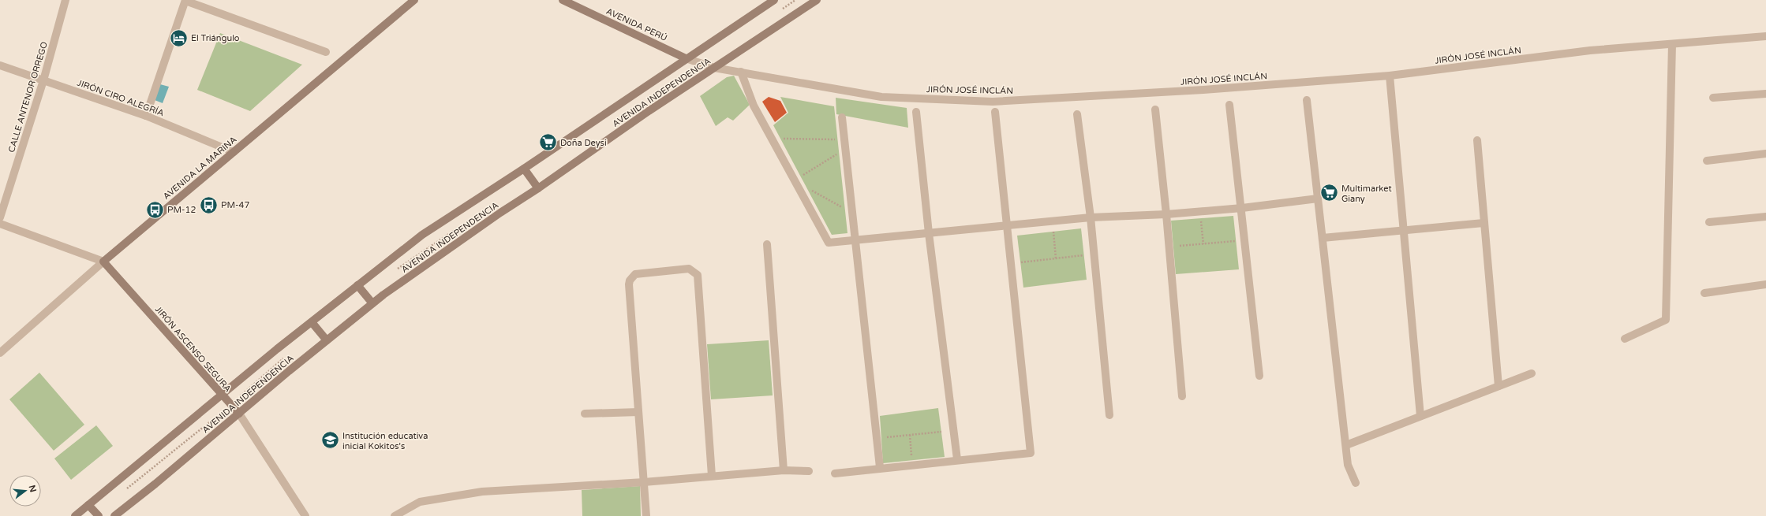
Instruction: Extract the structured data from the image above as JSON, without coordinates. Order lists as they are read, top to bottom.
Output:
{
  "streets": {
    "main road": [
      "AVENIDA PERÚ",
      "AVENIDA INDEPENDENCIA",
      "AVENIDA LA MARINA",
      "JIRÓN ASCENSO SEGURA"
    ],
    "street": ["JIRÓN JOSÉ INCLÁN", "CALLE ANTENOR ORREGO", "JIRÓN CIRO ALEGRÍA"]
  },
  "crossings": [
    ["AVENIDA PERÚ", "JIRÓN JOSÉ INCLÁN"],
    ["AVENIDA PERÚ", "AVENIDA INDEPENDENCIA"],
    ["JIRÓN JOSÉ INCLÁN", "AVENIDA INDEPENDENCIA"],
    ["AVENIDA INDEPENDENCIA", "JIRÓN ASCENSO SEGURA"],
    ["CALLE ANTENOR ORREGO", "JIRÓN CIRO ALEGRÍA"],
    ["JIRÓN CIRO ALEGRÍA", "AVENIDA LA MARINA"],
    ["AVENIDA LA MARINA", "JIRÓN ASCENSO SEGURA"]
  ],
  "places": {
    "hotel": ["El Triángulo"],
    "supermarket": ["Doña Deysi", "Multimarket Giany"],
    "bus stop": ["PM-47", "PM-12"],
    "school or university": ["Institución educativa inicial Kokitos's"]
  },
  "north": "right"
}
